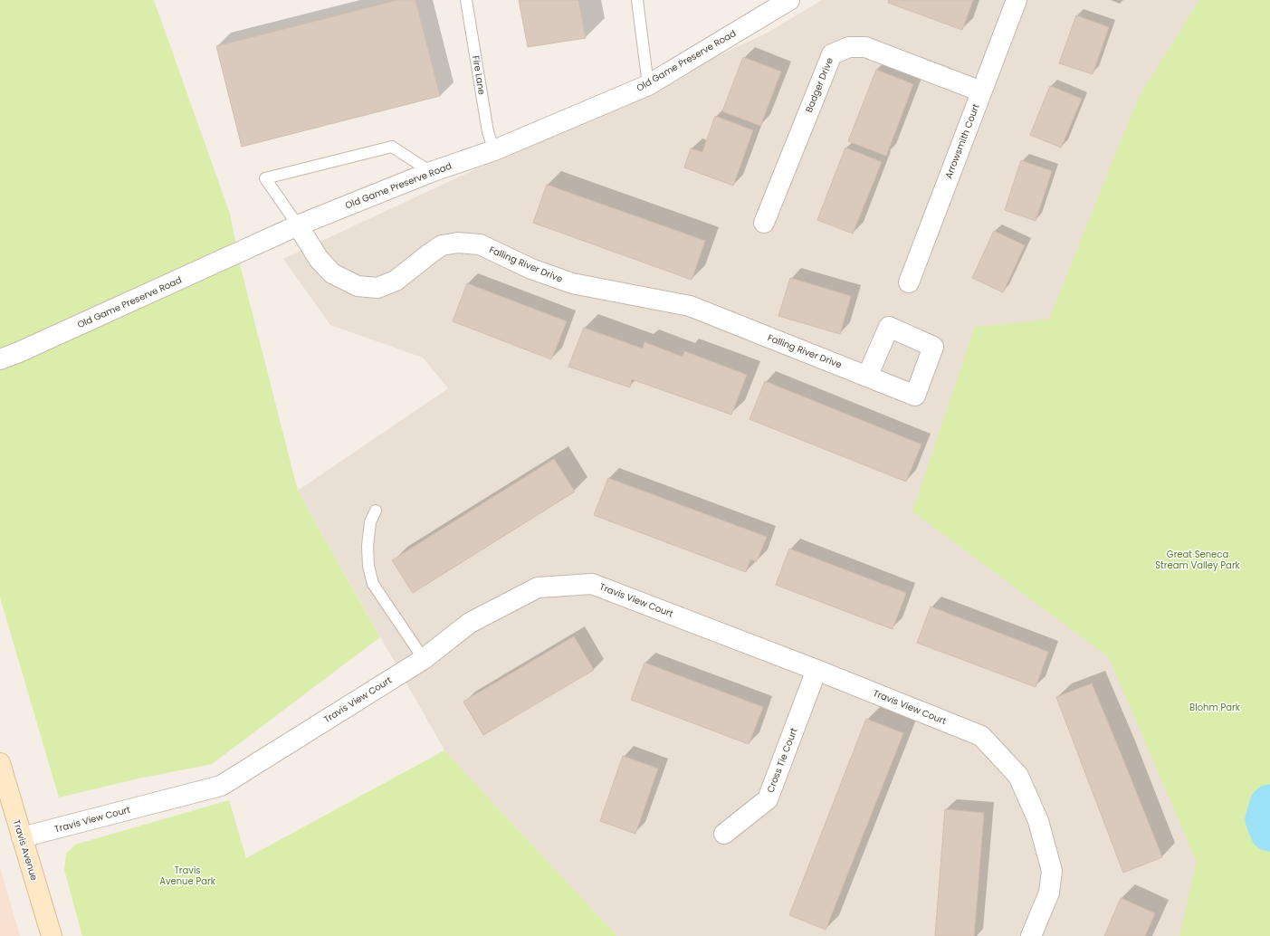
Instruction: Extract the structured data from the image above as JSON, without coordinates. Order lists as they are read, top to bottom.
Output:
{
  "streets": {
    "street": [
      "Old Game Preserve Road",
      "Badger Drive",
      "Arrowsmith Court",
      "Falling River Drive",
      "Travis View Court",
      "Cross Tie Court",
      "Travis Avenue"
    ],
    "lane": ["Fire Lane"]
  },
  "crossings": [
    ["Old Game Preserve Road", "Fire Lane"],
    ["Old Game Preserve Road", "Falling River Drive"],
    ["Badger Drive", "Arrowsmith Court"],
    ["Travis View Court", "Cross Tie Court"],
    ["Travis View Court", "Travis Avenue"]
  ],
  "parks": ["Great Seneca Stream Valley Park", "Blohm Park", "Travis Avenue Park"]
}
